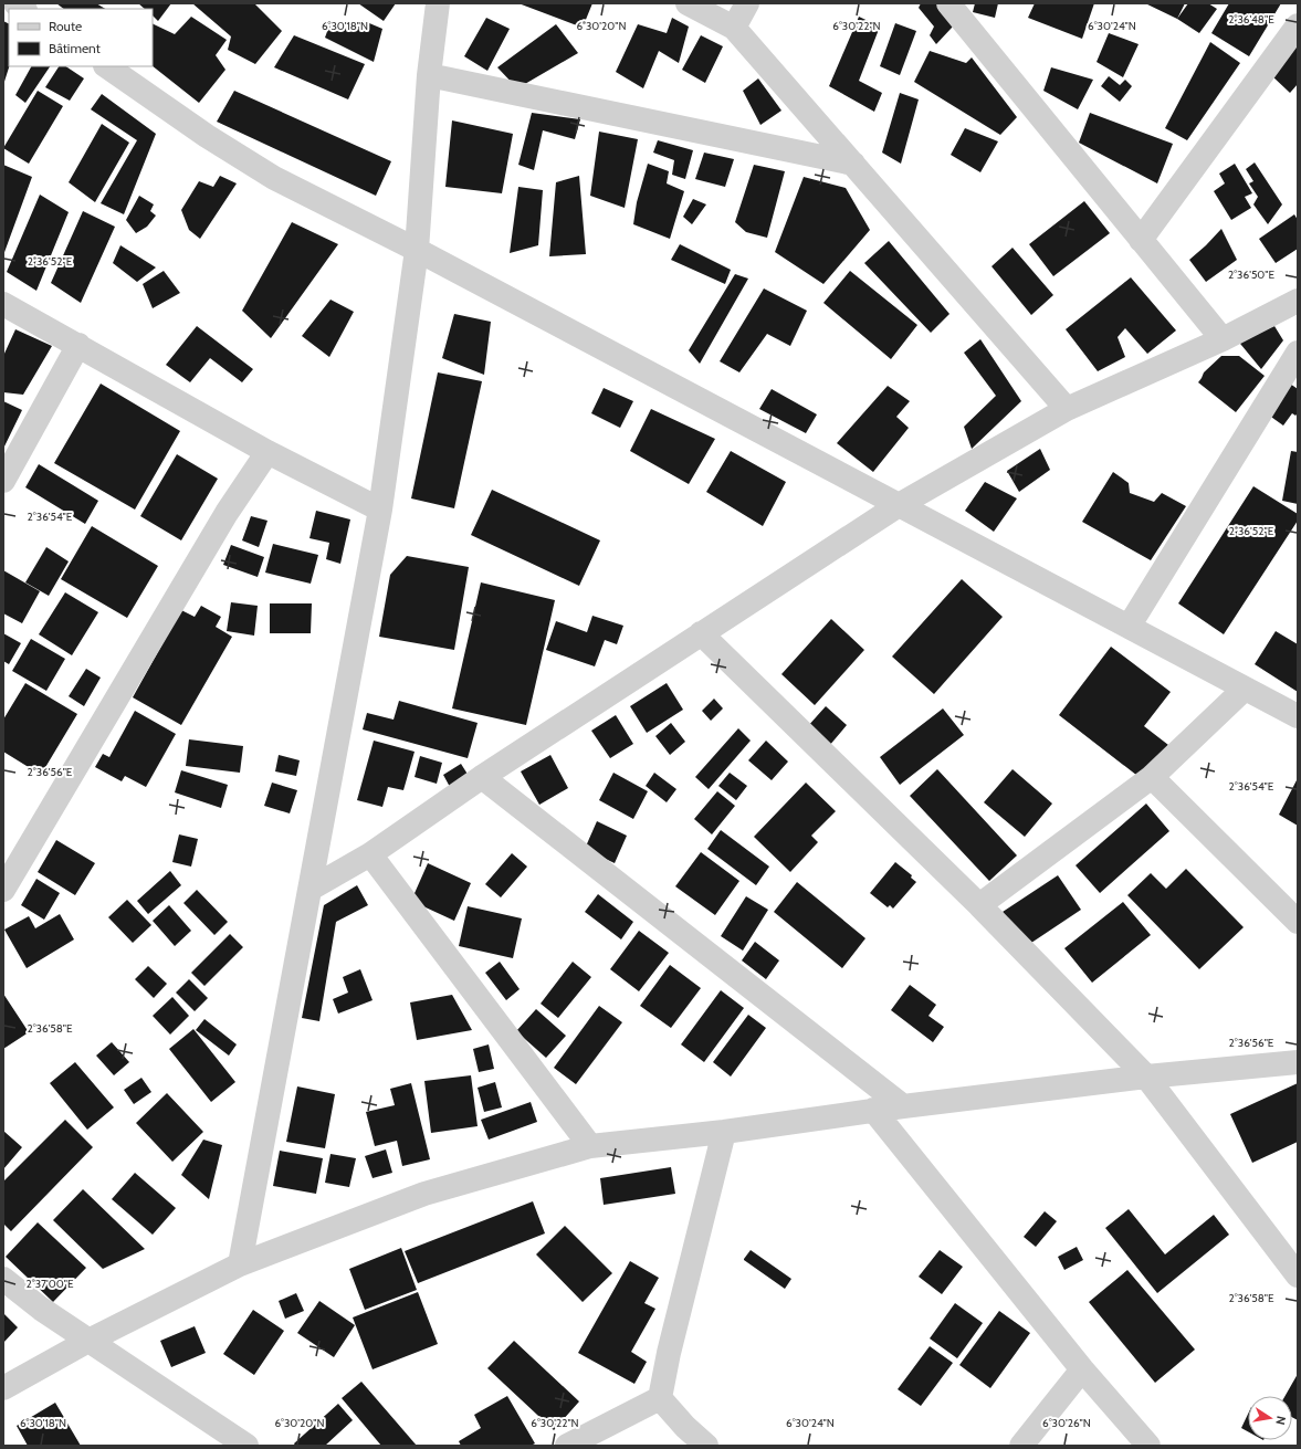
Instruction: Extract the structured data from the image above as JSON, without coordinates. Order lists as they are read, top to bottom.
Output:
{
  "legend": ["Route", "Bâtiment"],
  "north": "right",
  "coordinates": [
    "2°36'48\"E",
    "6°30'18\"N",
    "6°30'20\"N",
    "6°30'22\"N",
    "6°30'24\"N",
    "2°36'52\"E",
    "2°36'50\"E",
    "2°36'54\"E",
    "2°36'56\"E",
    "2°36'58\"E",
    "2°37'00\"E",
    "6°30'26\"N"
  ]
}
